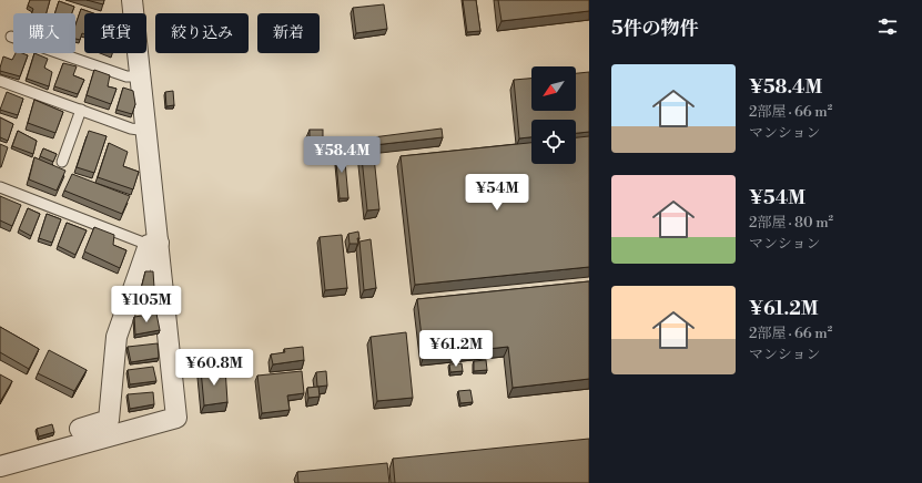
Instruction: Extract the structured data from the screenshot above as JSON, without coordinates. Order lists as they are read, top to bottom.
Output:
{
  "north": "bottom left",
  "page": {
    "heading": "5件の物件",
    "chip": [
      "購入",
      "賃貸",
      "絞り込み",
      "新着"
    ],
    "list": [
      {
        "name": "¥58.4M",
        "note": "2部屋 · 66 m² · マンション"
      },
      {
        "name": "¥54M",
        "note": "2部屋 · 80 m² · マンション"
      },
      {
        "name": "¥61.2M",
        "note": "2部屋 · 66 m² · マンション"
      }
    ],
    "price": [
      "¥58.4M",
      "¥54M",
      "¥105M",
      "¥61.2M",
      "¥60.8M"
    ]
  }
}
